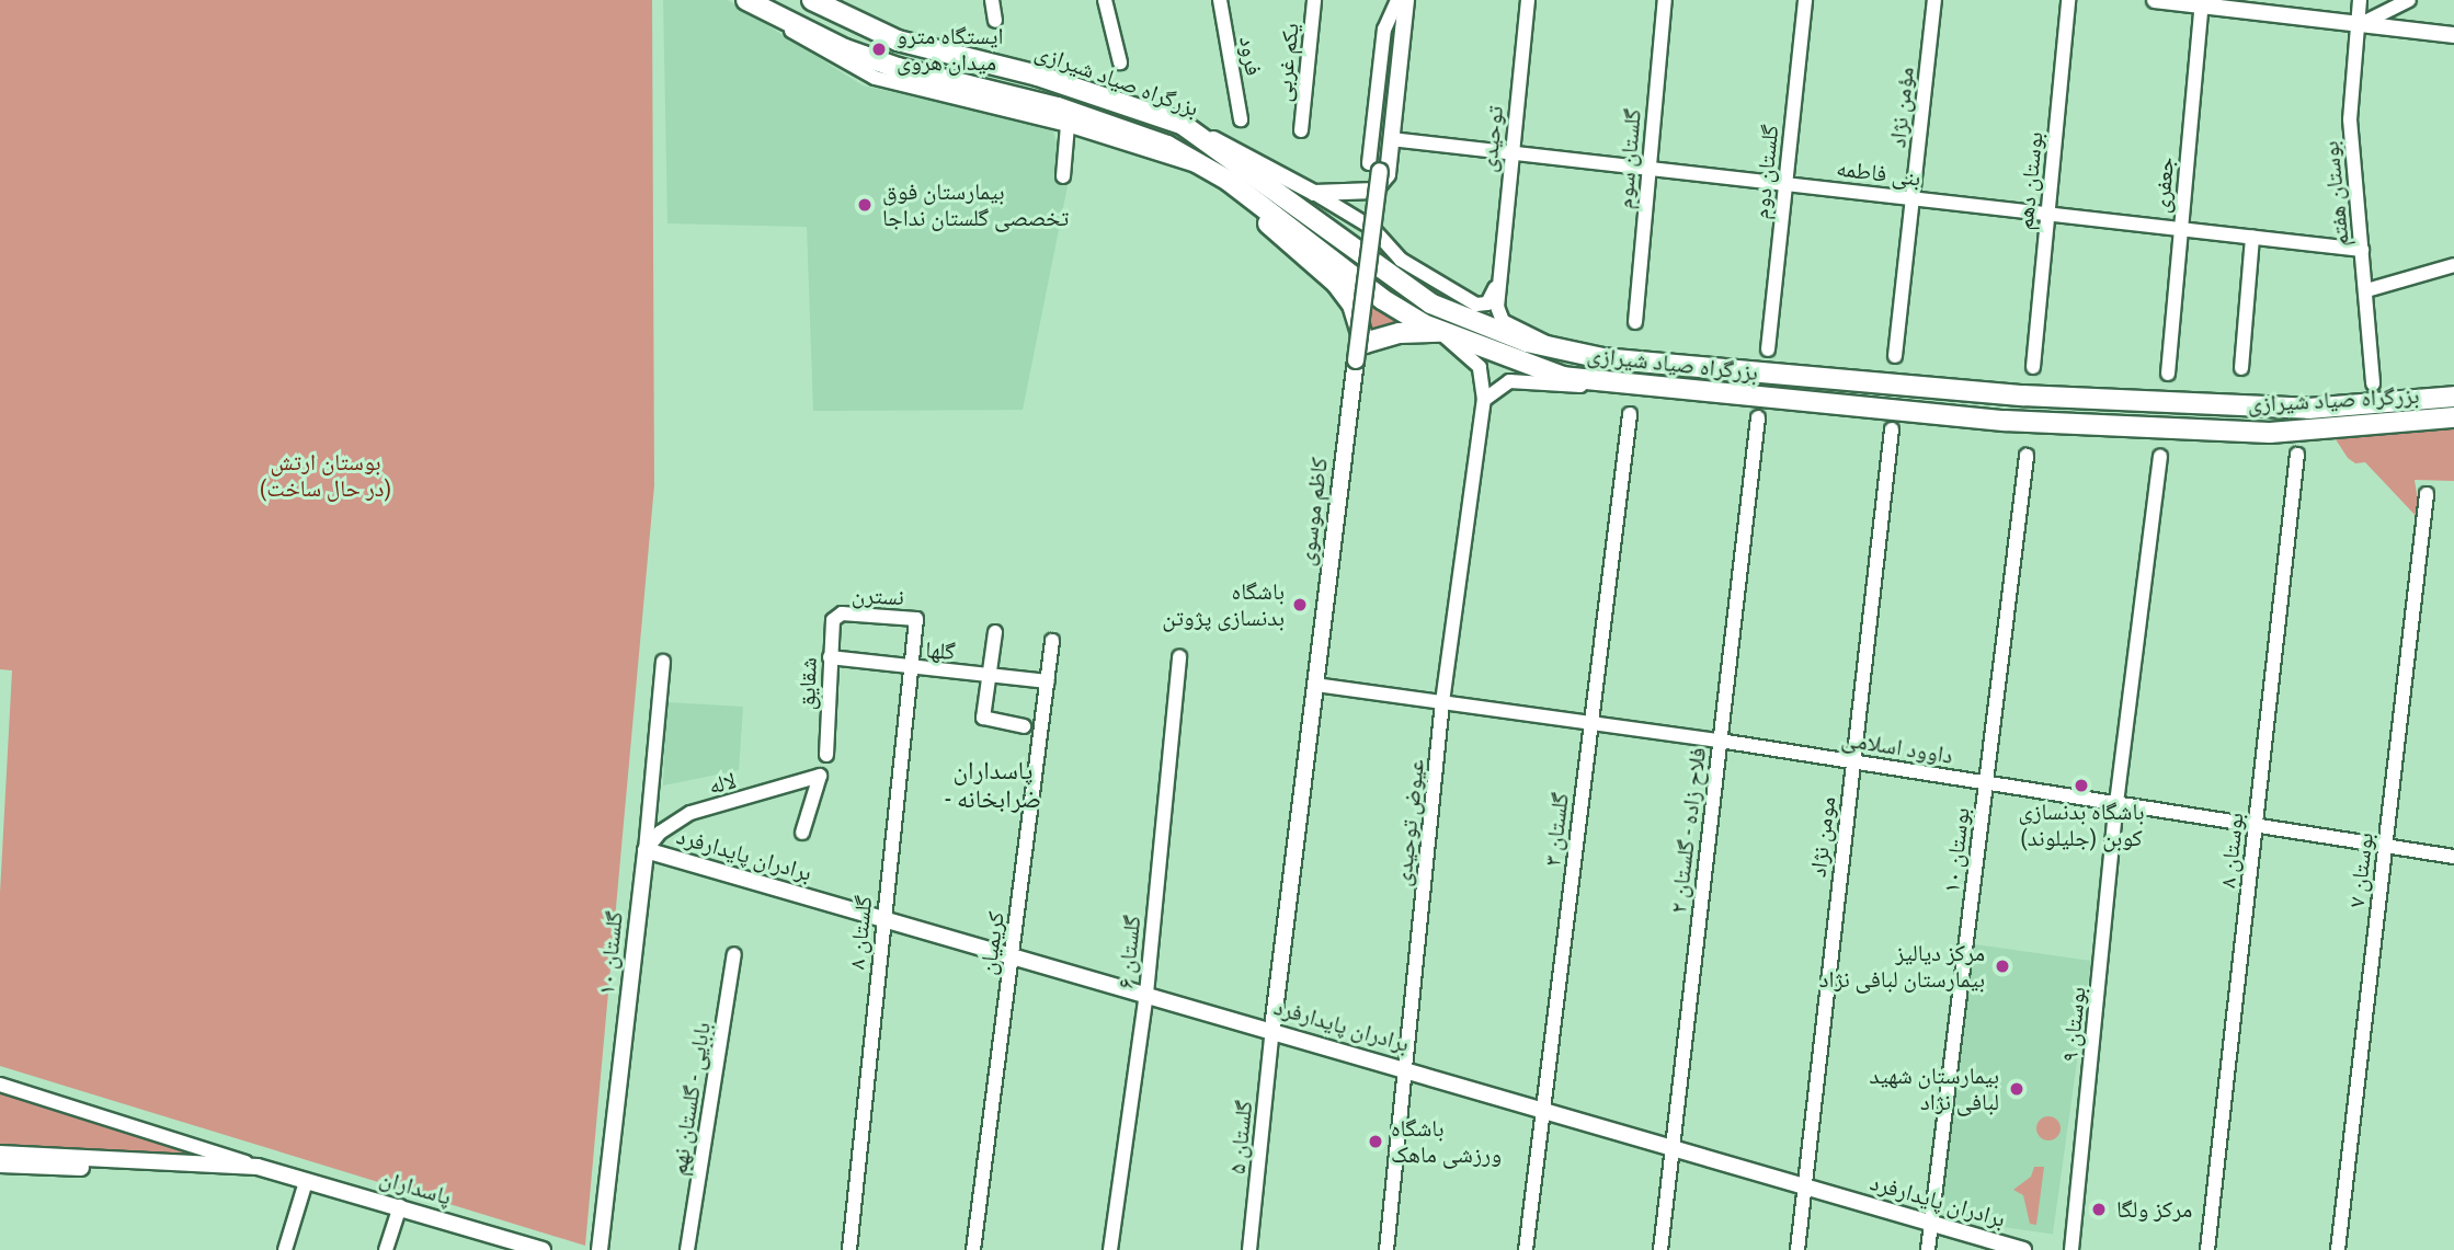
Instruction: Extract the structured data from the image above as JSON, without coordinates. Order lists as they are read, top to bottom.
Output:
{
  "streets": {
    "highway": ["بزرگراه صیاد شیرازی"],
    "main road": [
      "کاظم موسوی",
      "برادران پایدارفرد",
      "گلستان ۱۰",
      "پاسداران"
    ],
    "street": [
      "فرود",
      "یکم غربی",
      "مؤمن نژاد",
      "توحیدی",
      "گلستان سوم",
      "گلستان دوم",
      "بنی فاطمه",
      "بوستان دهم",
      "جعفری",
      "بوستان هفتم",
      "نسترن",
      "گلها",
      "شقایق",
      "داوود اسلامی",
      "لاله",
      "عیوض توحیدی",
      "گلستان ۳",
      "فلاح زاده - گلستان ۲",
      "مومن نژاد",
      "بوستان ۱۰",
      "بوستان ۸",
      "بوستان ۷",
      "گلستان ۸",
      "کریمیان",
      "گلستان ۶",
      "بوستان ۹",
      "بابایی - گلستان نهم",
      "گلستان ۵"
    ]
  },
  "crossings": [
    ["بزرگراه صیاد شیرازی", "توحیدی"],
    ["مؤمن نژاد", "بنی فاطمه"],
    ["توحیدی", "بنی فاطمه"],
    ["گلستان سوم", "بنی فاطمه"],
    ["گلستان دوم", "بنی فاطمه"],
    ["بنی فاطمه", "بوستان دهم"],
    ["بنی فاطمه", "جعفری"],
    ["بنی فاطمه", "بوستان هفتم"],
    ["بنی فاطمه", "کاظم موسوی"],
    ["کاظم موسوی", "داوود اسلامی"],
    ["کاظم موسوی", "برادران پایدارفرد"],
    ["کاظم موسوی", "گلستان ۵"],
    ["نسترن", "شقایق"],
    ["نسترن", "گلستان ۸"],
    ["گلها", "شقایق"],
    ["گلها", "گلستان ۸"],
    ["گلها", "کریمیان"],
    ["داوود اسلامی", "عیوض توحیدی"],
    ["داوود اسلامی", "گلستان ۳"],
    ["داوود اسلامی", "فلاح زاده - گلستان ۲"],
    ["داوود اسلامی", "مومن نژاد"],
    ["داوود اسلامی", "بوستان ۱۰"],
    ["داوود اسلامی", "بوستان ۸"],
    ["داوود اسلامی", "بوستان ۷"],
    ["داوود اسلامی", "بوستان ۹"],
    ["لاله", "برادران پایدارفرد"],
    ["لاله", "گلستان ۱۰"],
    ["عیوض توحیدی", "برادران پایدارفرد"],
    ["گلستان ۳", "برادران پایدارفرد"],
    ["فلاح زاده - گلستان ۲", "برادران پایدارفرد"],
    ["مومن نژاد", "برادران پایدارفرد"],
    ["بوستان ۱۰", "برادران پایدارفرد"],
    ["برادران پایدارفرد", "گلستان ۸"],
    ["برادران پایدارفرد", "کریمیان"],
    ["برادران پایدارفرد", "گلستان ۶"],
    ["برادران پایدارفرد", "گلستان ۱۰"],
    ["برادران پایدارفرد", "گلستان ۵"]
  ],
  "districts": ["پاسداران - ضرابخانه"],
  "parks": ["بوستان ارتش (در حال ساخت)"],
  "places": [
    "ایستگاه مترو میدان هروی",
    "بیمارستان فوق تخصصی گلستان نداجا",
    "باشگاه بدنسازی پژوتن",
    "باشگاه بدنسازی کوبن (جلیلوند)",
    "مرکز دیالیز بیمارستان لبافی نژاد",
    "بیمارستان شهید لبافی نژاد",
    "باشگاه ورزشی ماهک",
    "مرکز ولگا"
  ]
}
